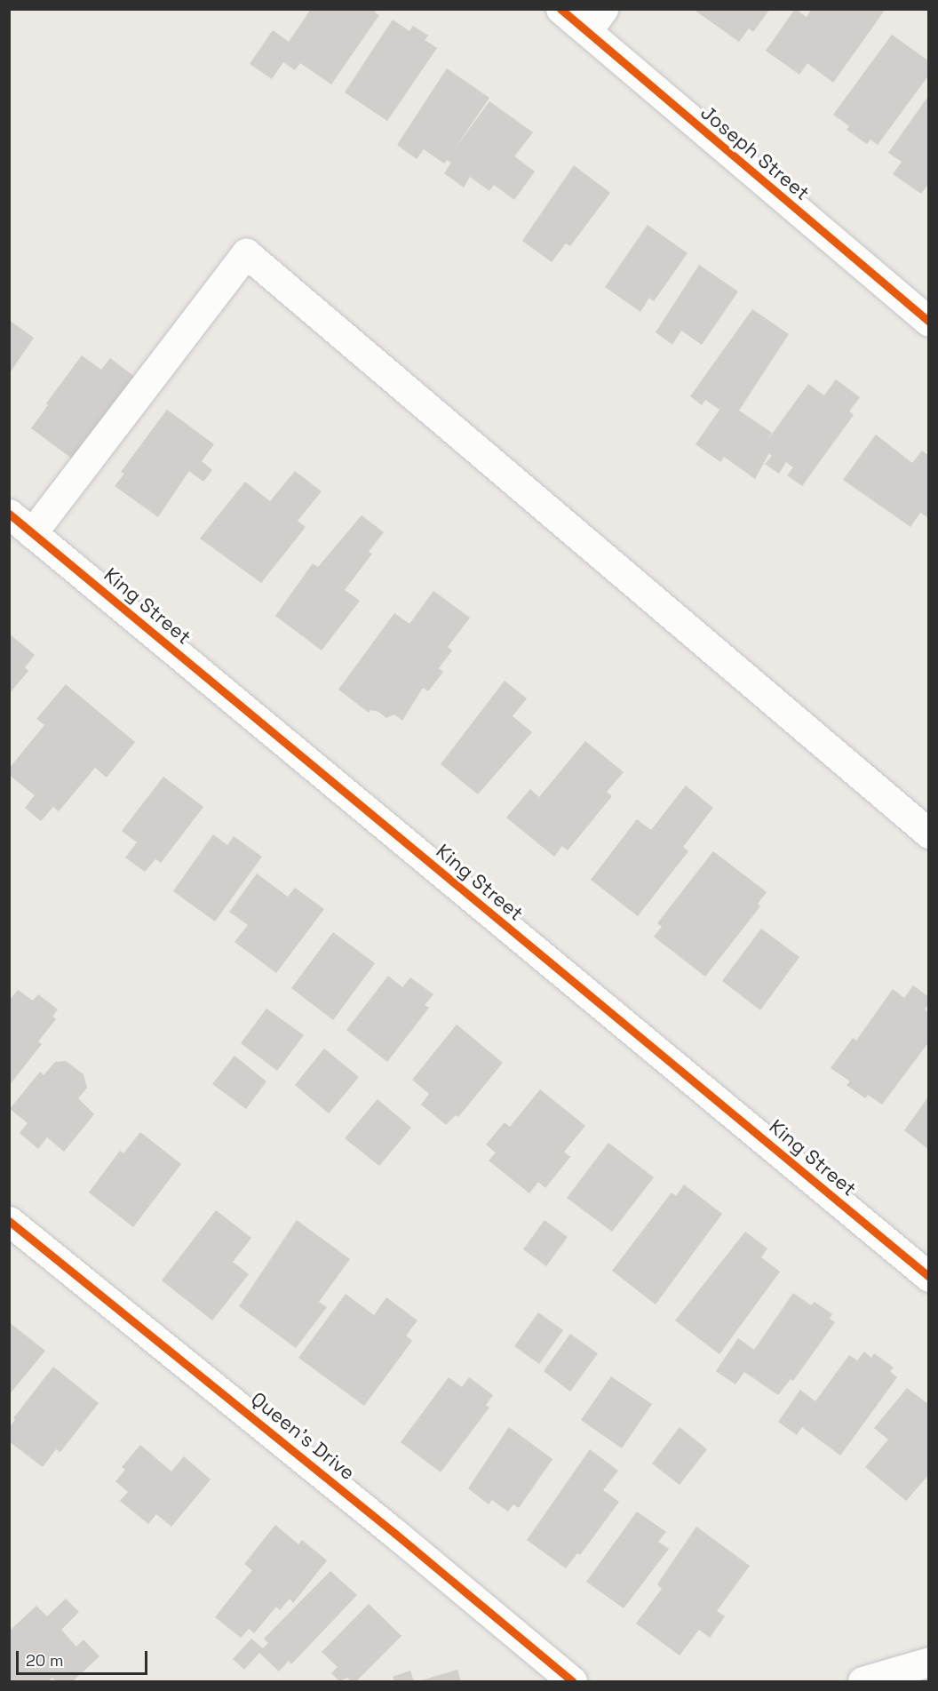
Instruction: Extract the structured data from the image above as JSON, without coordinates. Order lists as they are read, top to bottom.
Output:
{
  "streets": {
    "street": ["Joseph Street", "King Street", "Queen's Drive"]
  },
  "scale_bar": "20 m"
}
